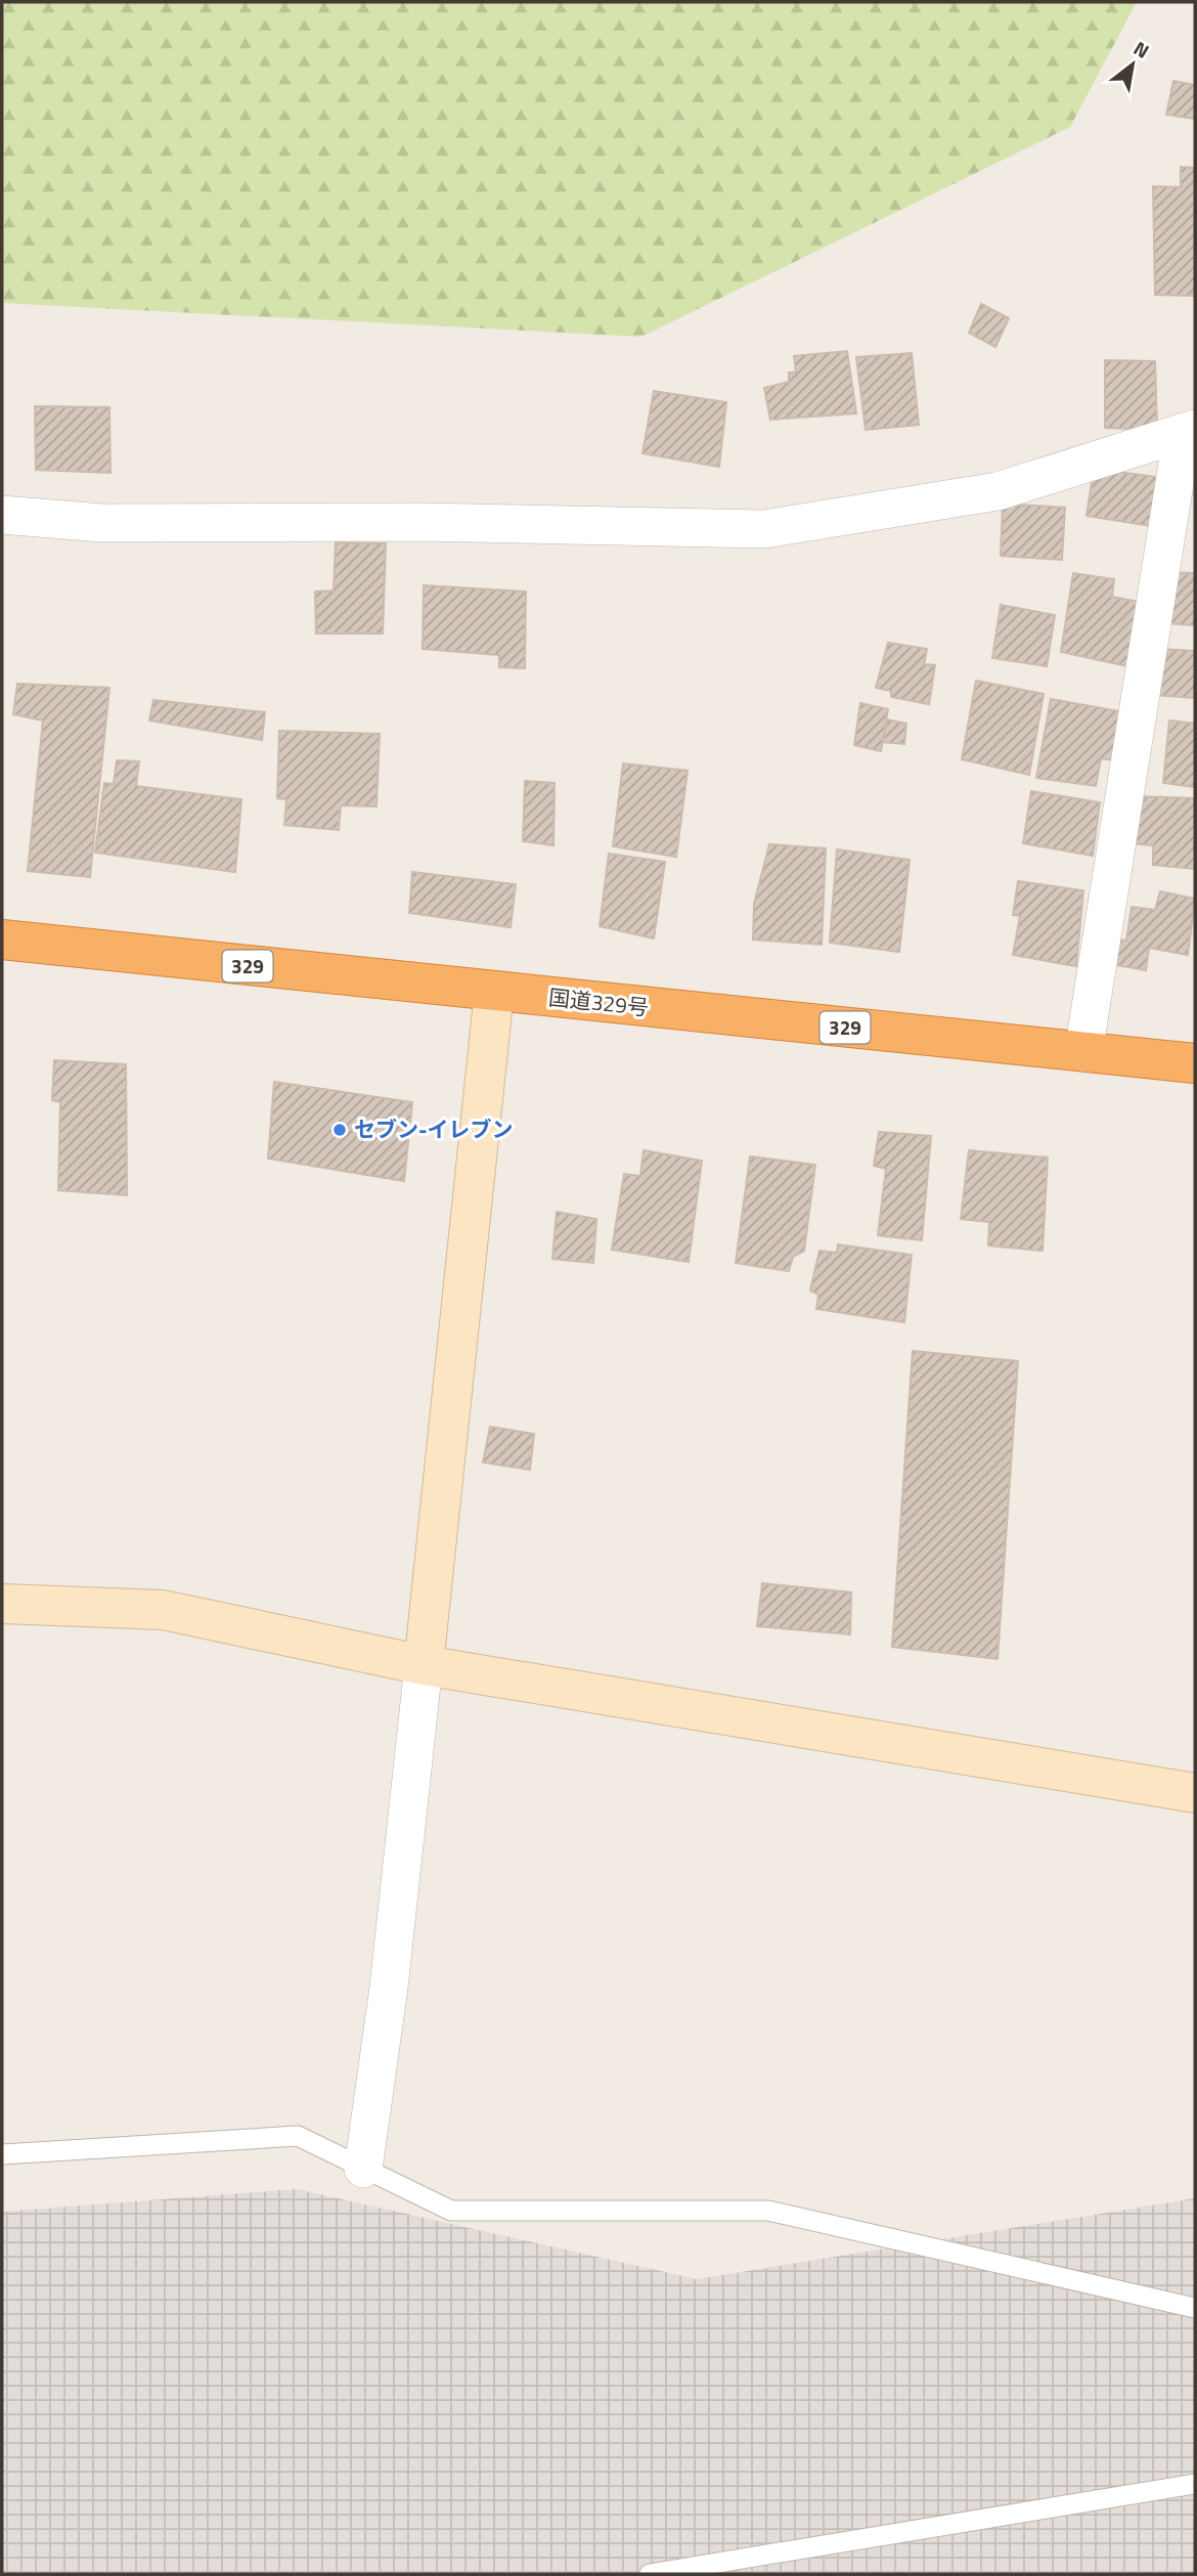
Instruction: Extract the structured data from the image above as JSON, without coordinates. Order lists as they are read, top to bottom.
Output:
{
  "streets": {
    "highway": ["329", "国道329号"]
  },
  "places": ["セブン-イレブン"],
  "north": "top right"
}
